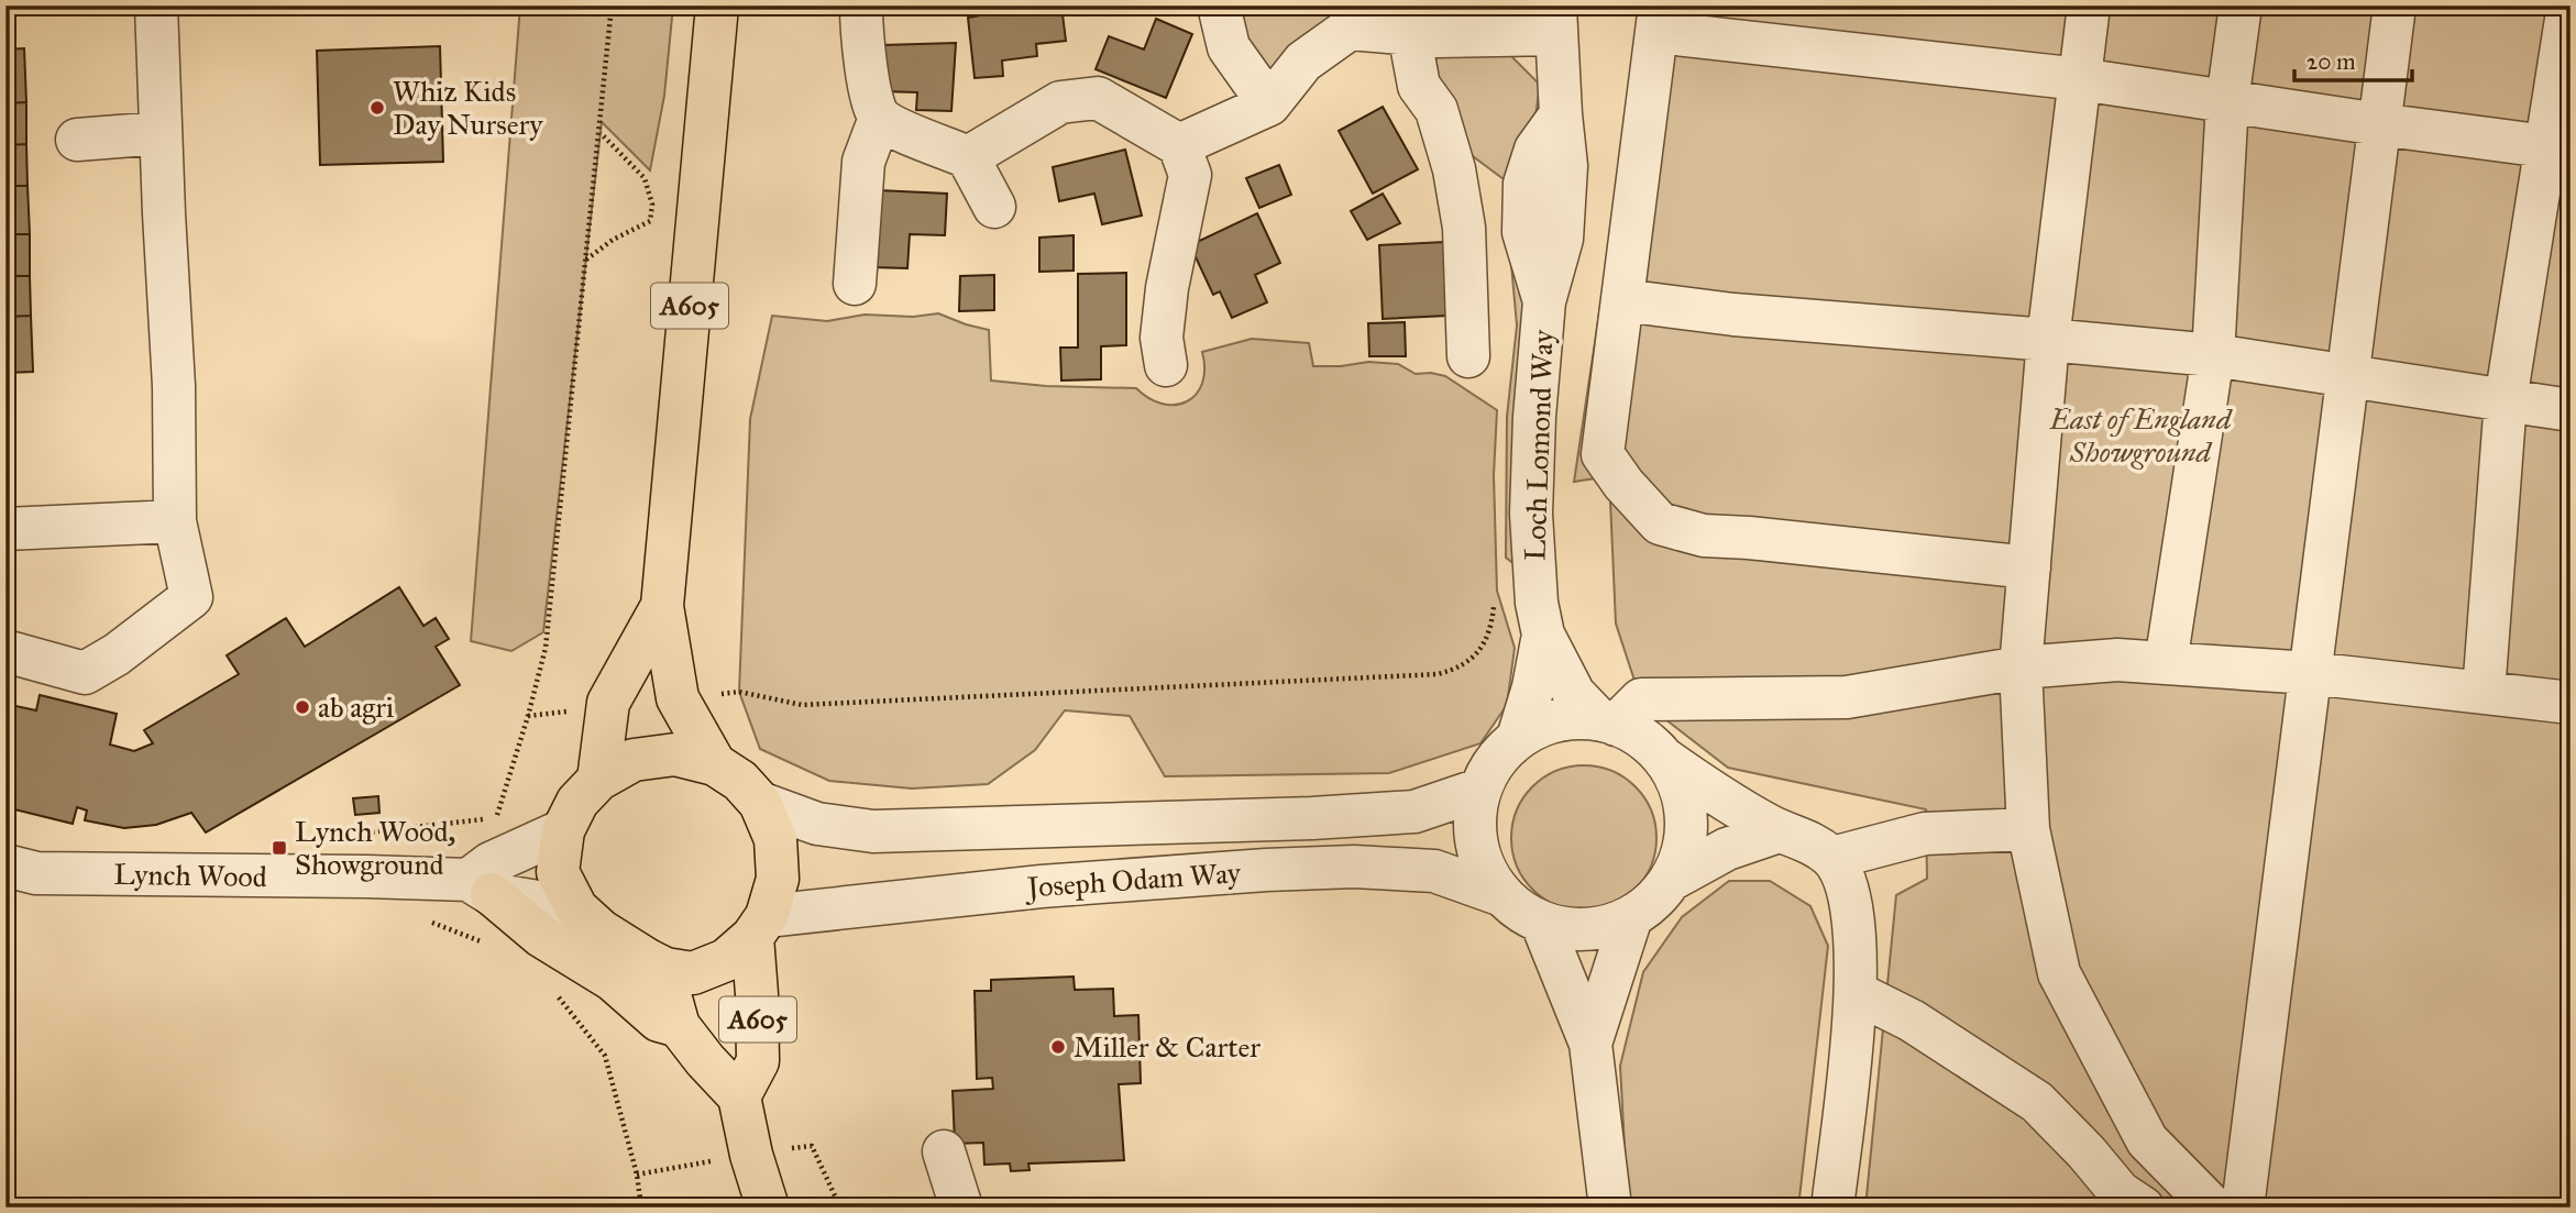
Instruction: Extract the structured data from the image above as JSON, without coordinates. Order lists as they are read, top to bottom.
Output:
{
  "streets": {
    "main road": ["A605"],
    "street": ["Loch Lomond Way", "Lynch Wood", "Joseph Odam Way"]
  },
  "crossings": [
    ["A605", "Lynch Wood"],
    ["A605", "Joseph Odam Way"],
    ["Loch Lomond Way", "Joseph Odam Way"],
    ["Lynch Wood", "Joseph Odam Way"]
  ],
  "parks": ["East of England Showground"],
  "places": {
    "other": ["Whiz Kids Day Nursery", "ab agri", "Miller & Carter"],
    "transit": ["Lynch Wood, Showground"]
  },
  "scale_bar": "20 m"
}
